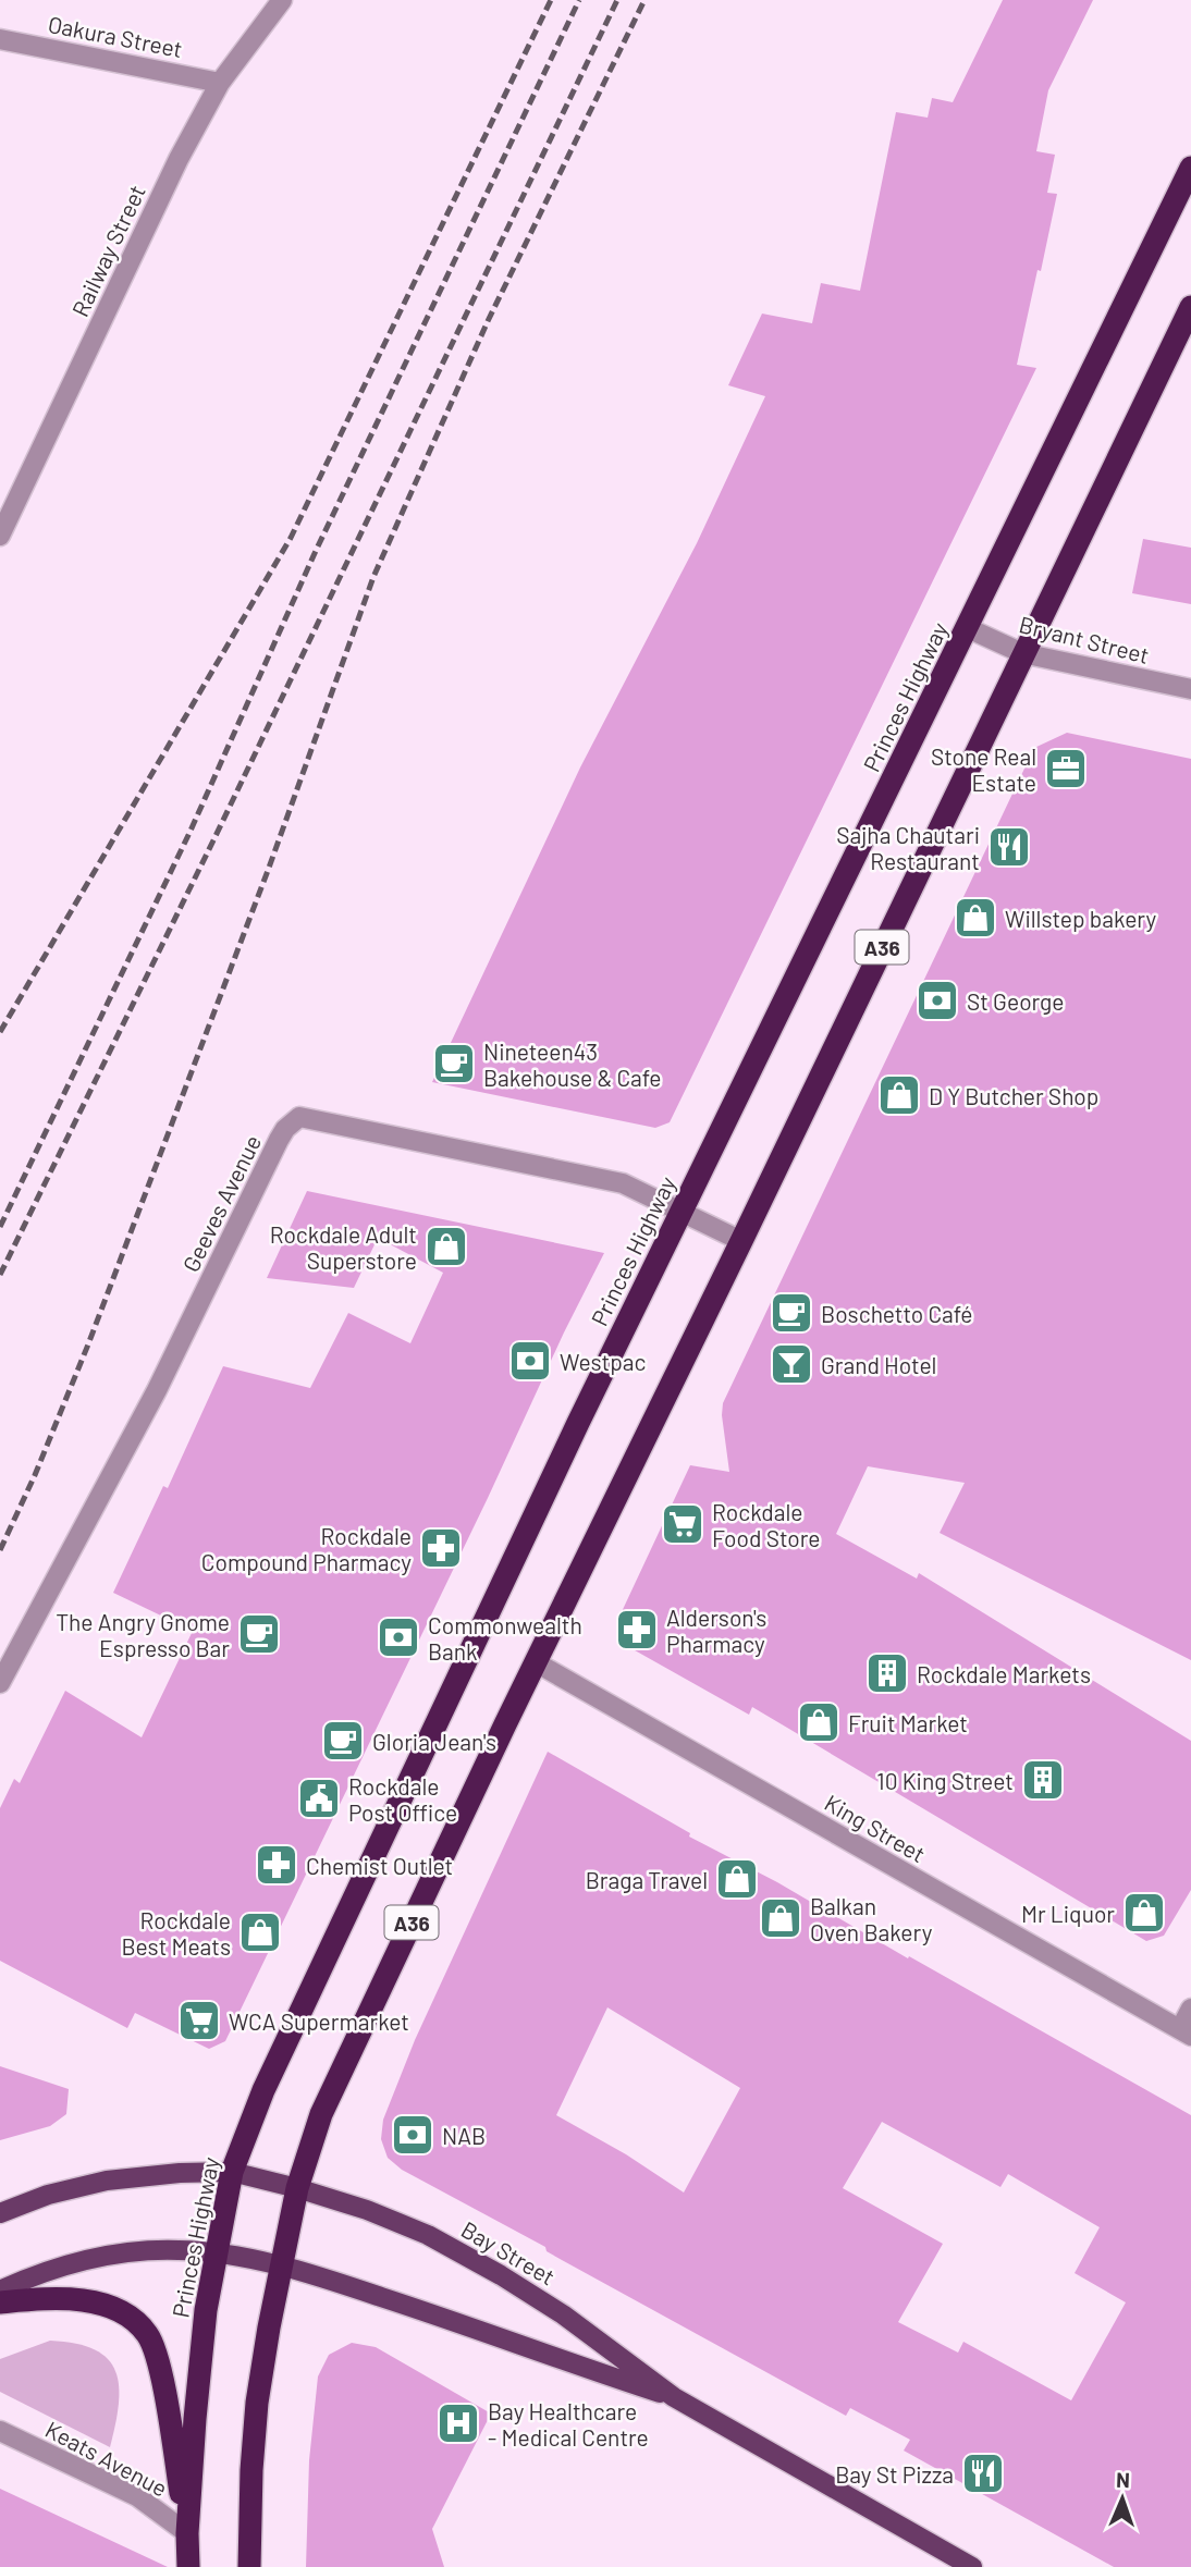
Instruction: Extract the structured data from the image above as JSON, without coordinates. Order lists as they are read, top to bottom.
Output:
{
  "streets": {
    "highway": ["Princes Highway", "A36"],
    "main road": ["Bay Street"],
    "street": [
      "Oakura Street",
      "Railway Street",
      "Bryant Street",
      "Geeves Avenue",
      "King Street",
      "Keats Avenue"
    ]
  },
  "crossings": [
    ["Oakura Street", "Railway Street"],
    ["Bryant Street", "Princes Highway"],
    ["Bryant Street", "A36"],
    ["Princes Highway", "Geeves Avenue"],
    ["Princes Highway", "Bay Street"],
    ["Princes Highway", "Keats Avenue"],
    ["A36", "Geeves Avenue"],
    ["A36", "King Street"],
    ["A36", "Bay Street"]
  ],
  "places": {
    "office": ["Stone Real Estate"],
    "restaurant": ["Sajha Chautari Restaurant", "Bay St Pizza"],
    "shop": [
      "Willstep bakery",
      "D Y Butcher Shop",
      "Rockdale Adult Superstore",
      "Fruit Market",
      "Braga Travel",
      "Mr Liquor",
      "Balkan Oven Bakery",
      "Rockdale Best Meats"
    ],
    "bank": [
      "St George",
      "Westpac",
      "Commonwealth Bank",
      "NAB"
    ],
    "cafe": [
      "Nineteen43 Bakehouse & Cafe",
      "Boschetto Café",
      "The Angry Gnome Espresso Bar",
      "Gloria Jean's"
    ],
    "bar": ["Grand Hotel"],
    "supermarket": ["Rockdale Food Store", "WCA Supermarket"],
    "pharmacy": ["Rockdale Compound Pharmacy", "Alderson's Pharmacy", "Chemist Outlet"],
    "building": ["Rockdale Markets", "10 King Street"],
    "public building": ["Rockdale Post Office"],
    "hospital": ["Bay Healthcare - Medical Centre"]
  },
  "north": "top"
}
